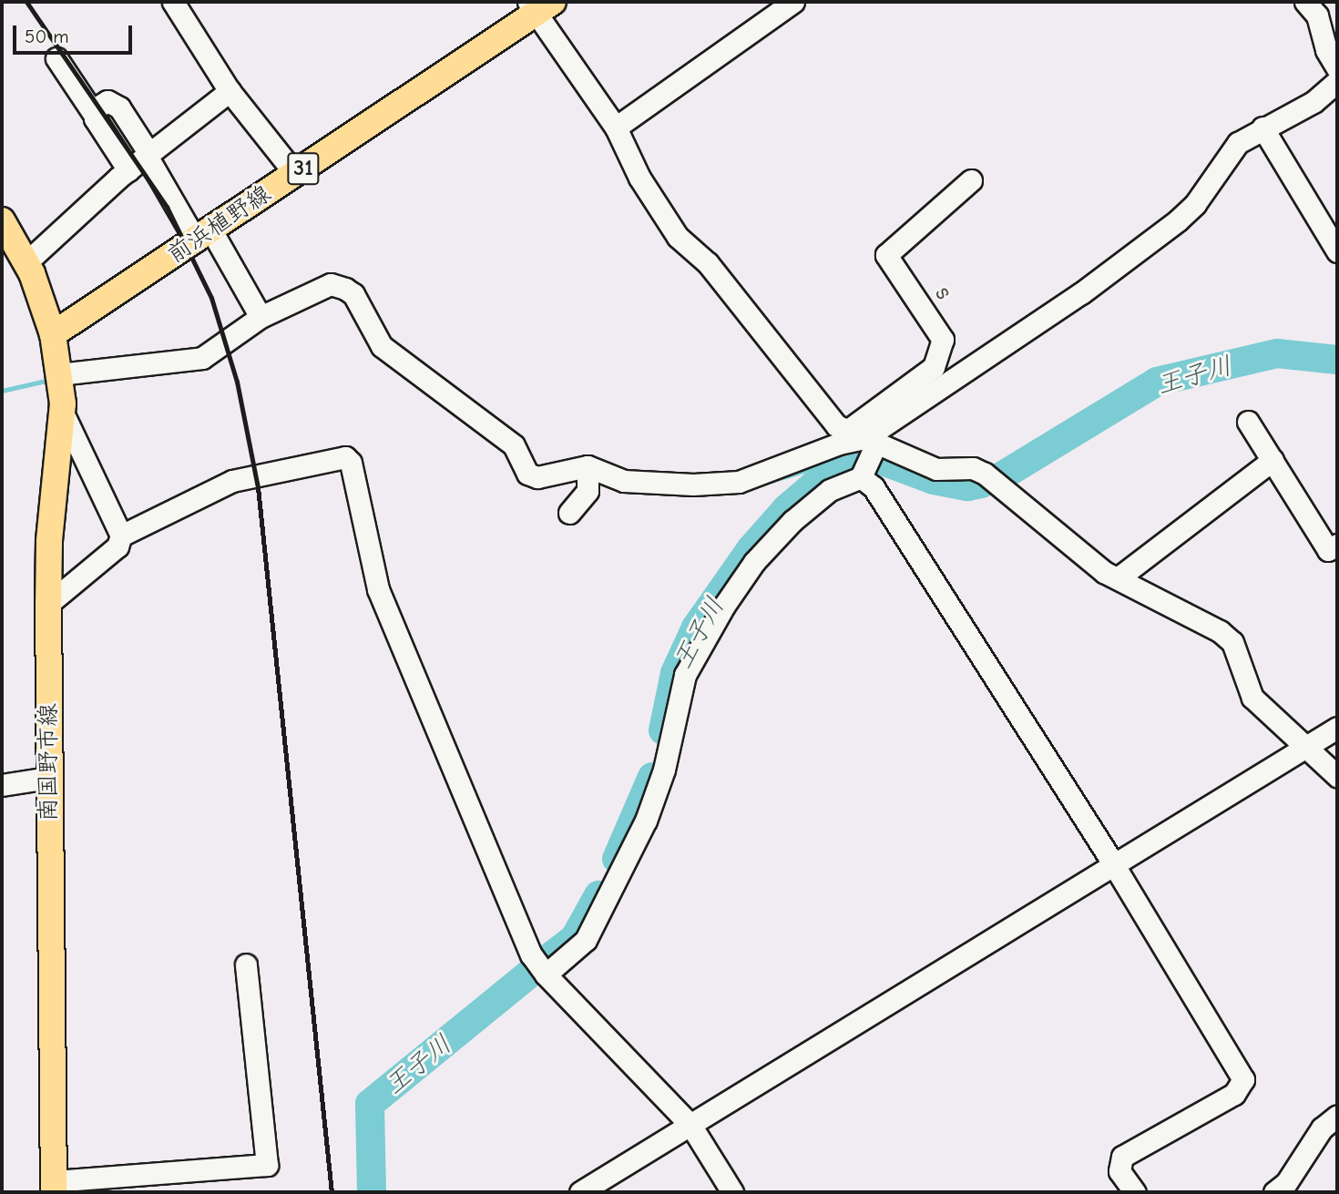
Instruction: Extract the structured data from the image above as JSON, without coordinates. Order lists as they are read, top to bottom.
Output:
{
  "streets": {
    "main road": ["31", "前浜植野線", "南国野市線"],
    "street": ["s"]
  },
  "crossings": [
    ["前浜植野線", "南国野市線"]
  ],
  "water": ["王子川"],
  "scale_bar": "50 m"
}
